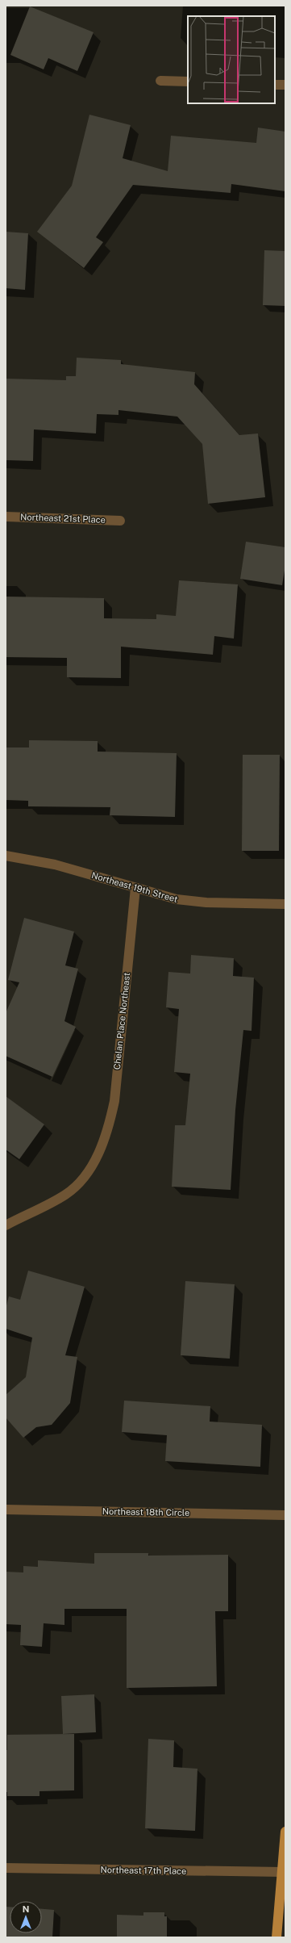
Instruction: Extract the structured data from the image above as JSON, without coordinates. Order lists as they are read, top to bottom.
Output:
{
  "streets": {
    "street": [
      "Northeast 21st Place",
      "Northeast 19th Street",
      "Chelan Place Northeast",
      "Northeast 18th Circle",
      "Northeast 17th Place"
    ]
  },
  "crossings": [
    ["Northeast 19th Street", "Chelan Place Northeast"]
  ],
  "north": "top"
}
